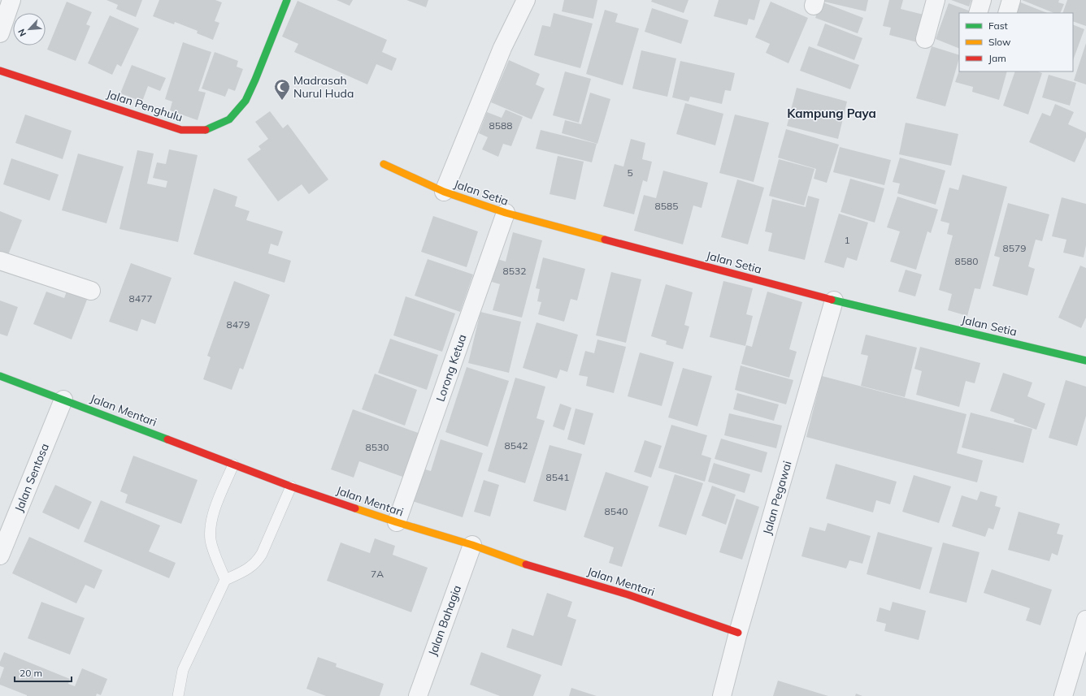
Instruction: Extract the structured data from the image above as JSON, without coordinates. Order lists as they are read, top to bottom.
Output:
{
  "streets": {
    "street": [
      "Jalan Penghulu",
      "Jalan Setia",
      "Lorong Ketua",
      "Jalan Mentari",
      "Jalan Sentosa",
      "Jalan Pegawai",
      "Jalan Bahagia"
    ]
  },
  "crossings": [
    ["Jalan Setia", "Lorong Ketua"],
    ["Jalan Setia", "Jalan Pegawai"],
    ["Lorong Ketua", "Jalan Mentari"],
    ["Jalan Mentari", "Jalan Sentosa"],
    ["Jalan Mentari", "Jalan Pegawai"],
    ["Jalan Mentari", "Jalan Bahagia"]
  ],
  "districts": ["Kampung Paya"],
  "places": {
    "mosque": ["Madrasah Nurul Huda"]
  },
  "house_numbers": [
    "8588",
    "5",
    "8585",
    "1",
    "8579",
    "8580",
    "8532",
    "8477",
    "8479",
    "8542",
    "8530",
    "8541",
    "8540",
    "7A"
  ],
  "legend": ["Fast", "Slow", "Jam"],
  "scale_bar": "20 m",
  "north": "bottom left"
}
